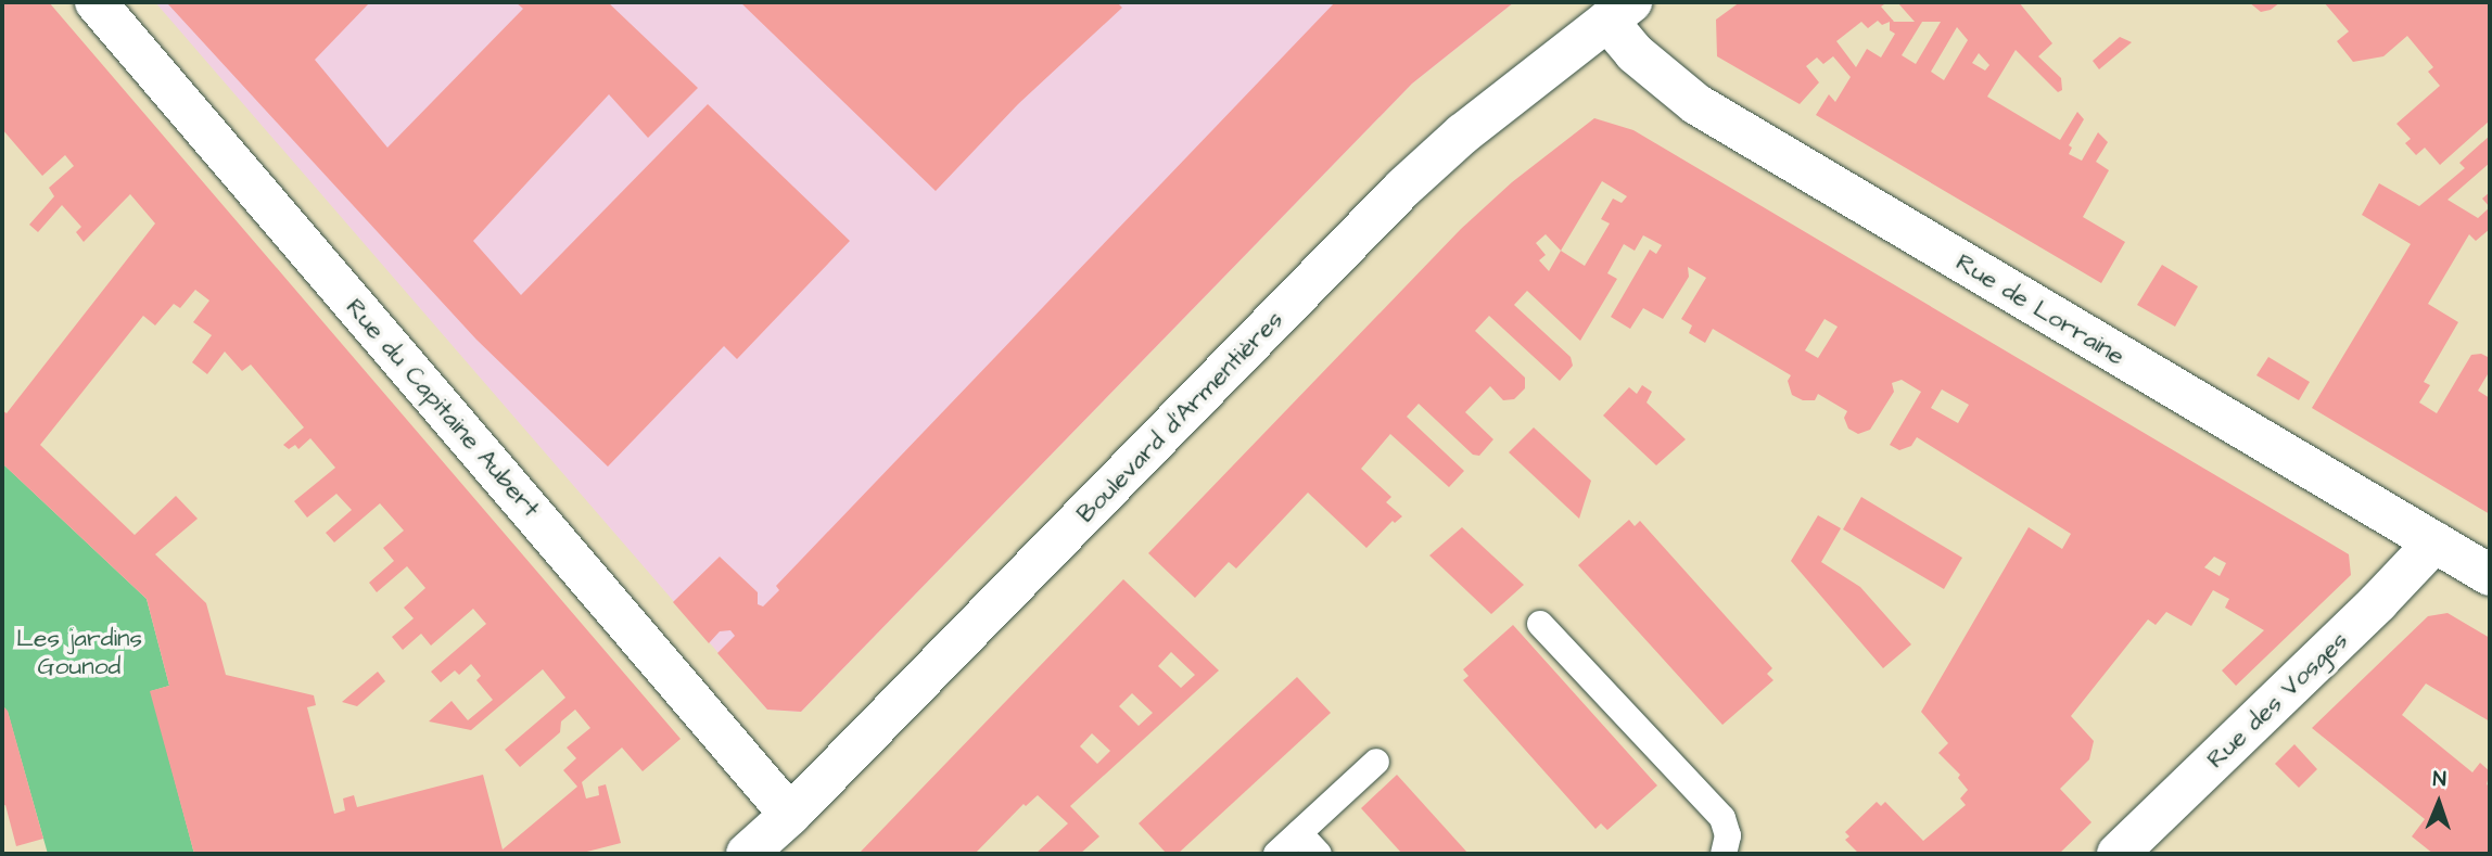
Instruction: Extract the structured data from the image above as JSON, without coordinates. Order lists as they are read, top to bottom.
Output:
{
  "streets": {
    "street": [
      "Rue de Lorraine",
      "Rue du Capitaine Aubert",
      "Boulevard d'Armentières",
      "Rue des Vosges"
    ]
  },
  "crossings": [
    ["Rue de Lorraine", "Boulevard d'Armentières"],
    ["Rue de Lorraine", "Rue des Vosges"],
    ["Rue du Capitaine Aubert", "Boulevard d'Armentières"]
  ],
  "parks": ["Les jardins Gounod"],
  "north": "top"
}
